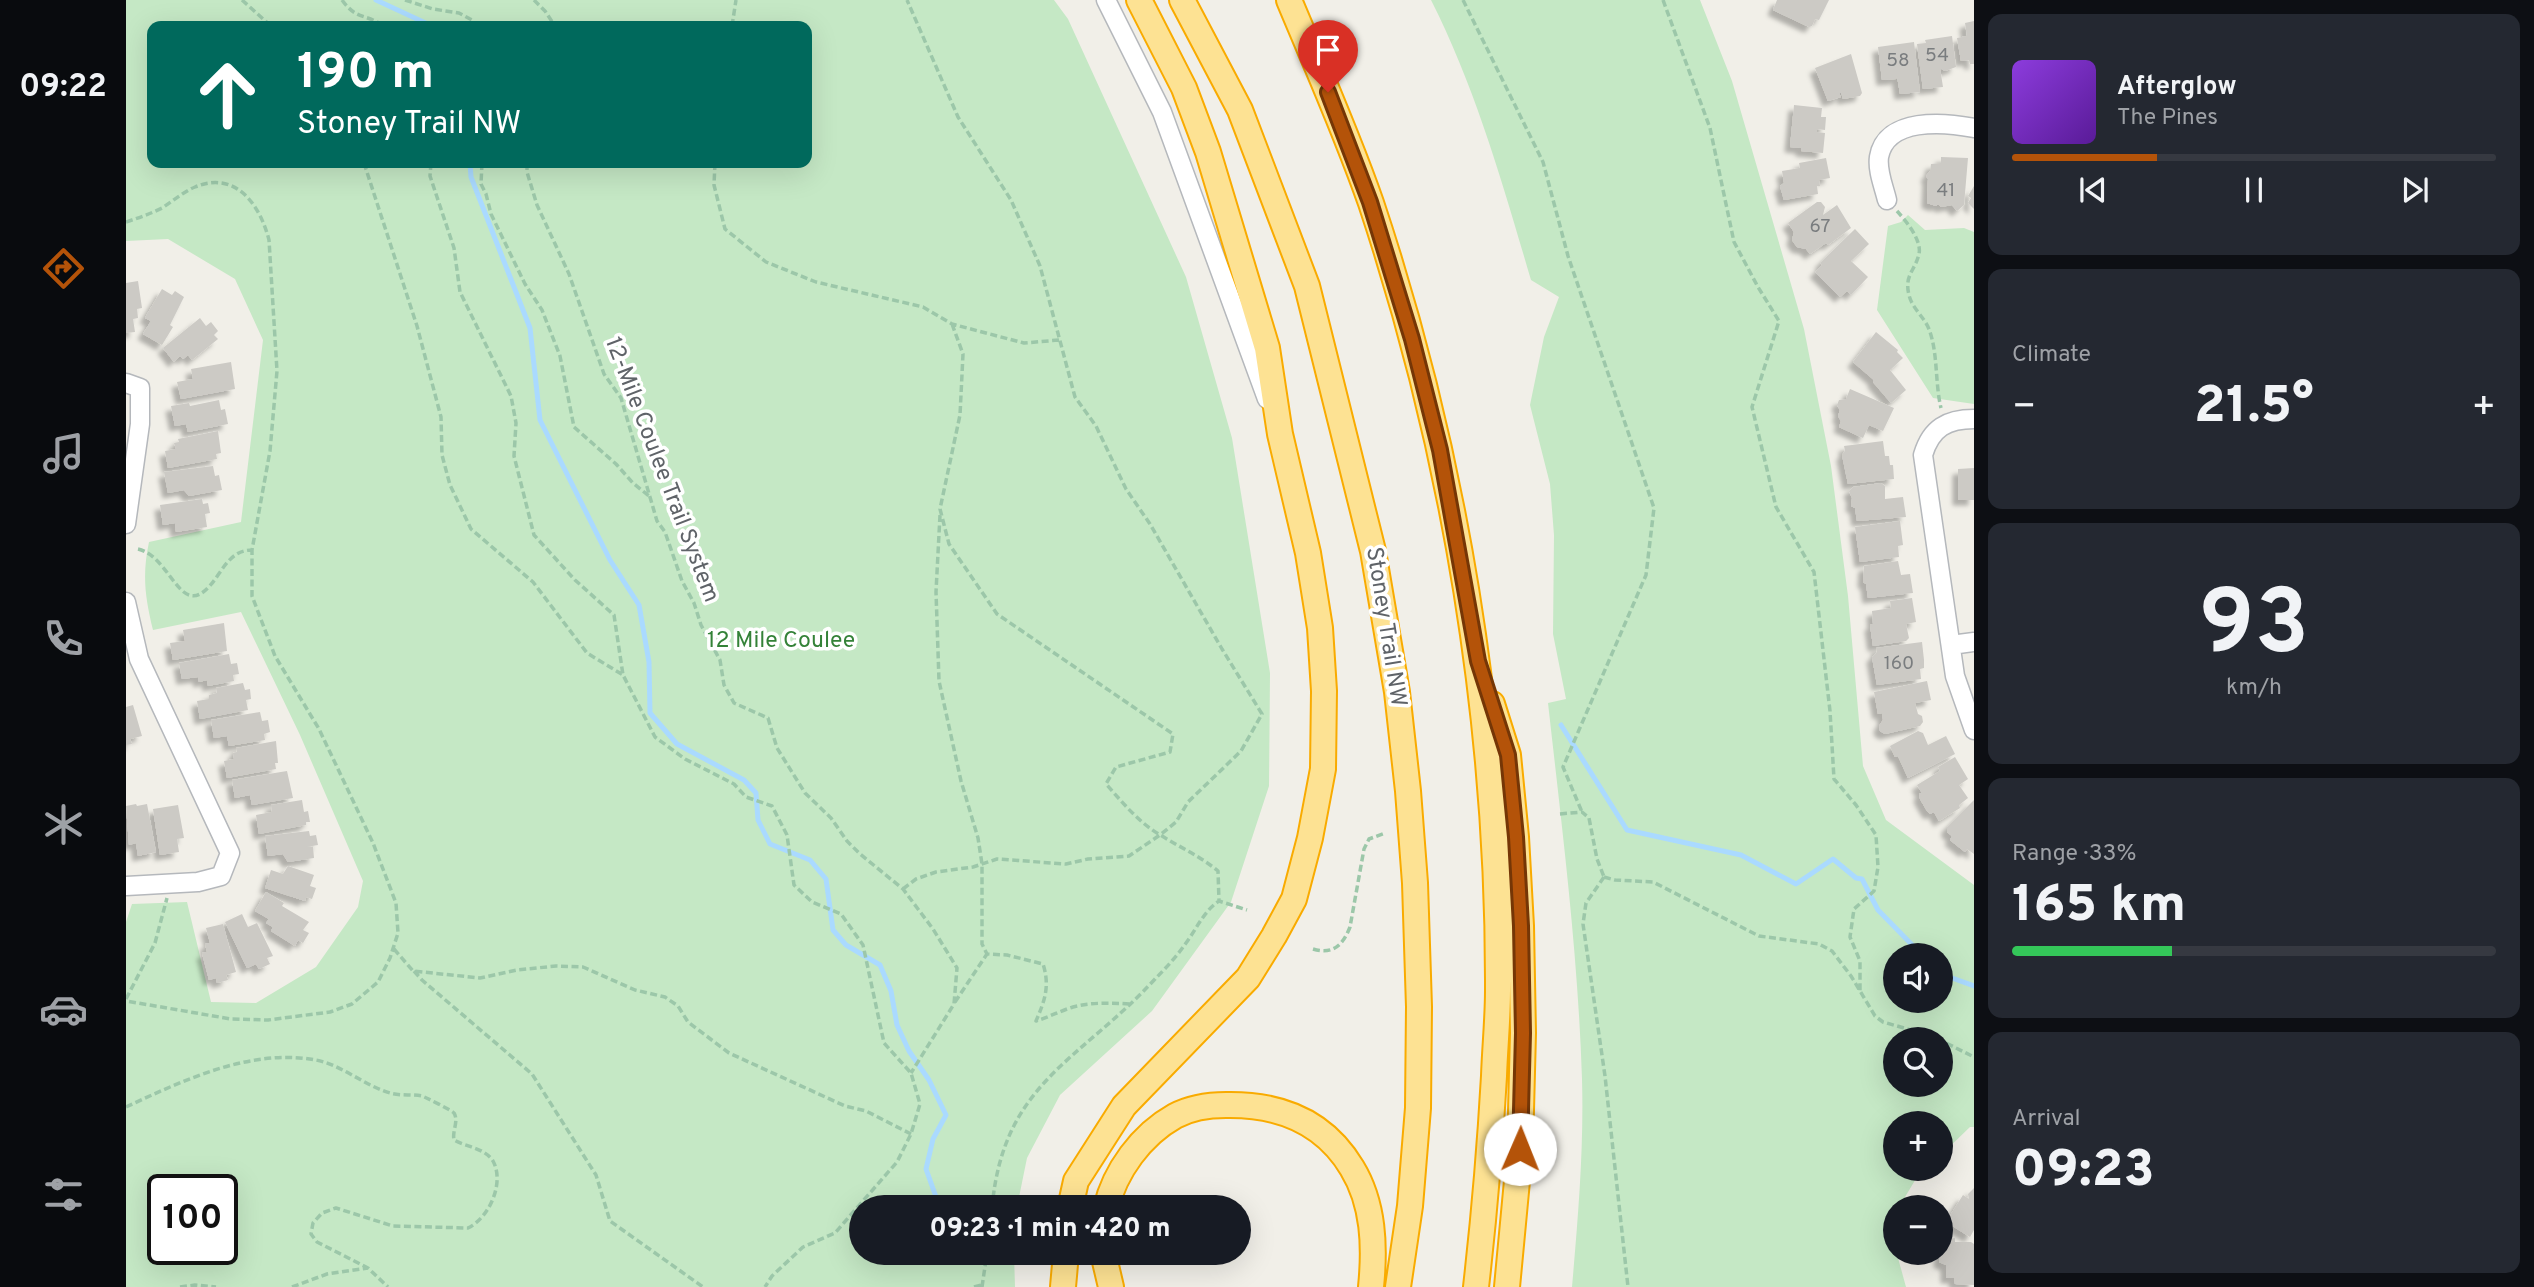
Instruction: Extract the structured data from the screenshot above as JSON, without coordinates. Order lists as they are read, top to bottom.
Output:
{
  "streets": {
    "highway": ["Stoney Trail NW"],
    "path": ["12-Mile Coulee Trail System"]
  },
  "parks": ["12 Mile Coulee"],
  "house_numbers": [
    "54",
    "58",
    "41",
    "67",
    "160"
  ],
  "page": {
    "tabs": "09:22",
    "turn": ["190 m", "Stoney Trail NW"],
    "song": ["Afterglow", "The Pines"],
    "tile": [
      "Climate",
      ["93", "km/h"],
      ["Range · 33%", "165 km"],
      ["Arrival", "09:23"]
    ],
    "heat": ["−", "21.5°", "+"],
    "map_buttons": ["+", "−"],
    "limit": "100",
    "trip": "09:23 · 1 min · 420 m"
  }
}
